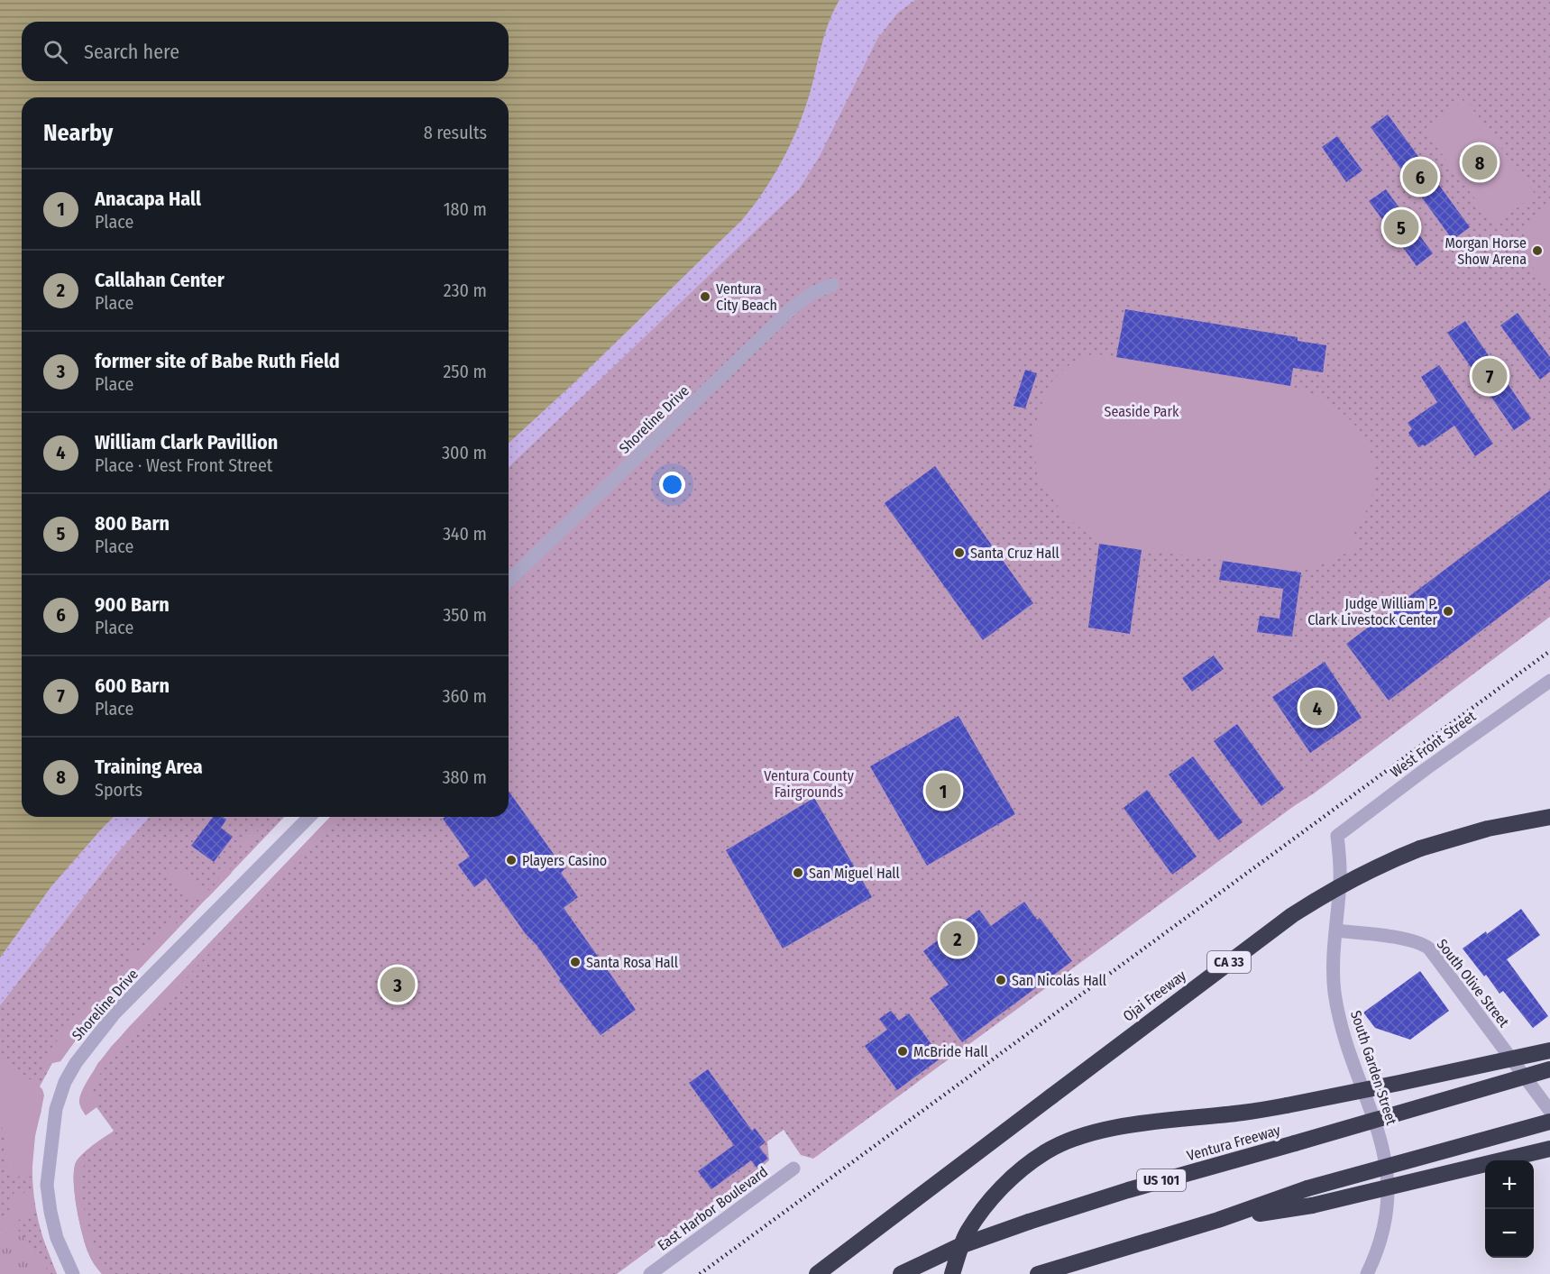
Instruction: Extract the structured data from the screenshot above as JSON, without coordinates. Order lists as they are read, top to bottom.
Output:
{
  "streets": {
    "highway": [
      "CA 33",
      "Ojai Freeway",
      "Ventura Freeway",
      "US 101"
    ],
    "street": [
      "Shoreline Drive",
      "West Front Street",
      "South Olive Street",
      "South Garden Street",
      "East Harbor Boulevard"
    ]
  },
  "crossings": [
    ["West Front Street", "South Garden Street"],
    ["South Olive Street", "South Garden Street"]
  ],
  "parks": ["Seaside Park", "Ventura County Fairgrounds"],
  "places": [
    "Morgan Horse Show Arena",
    "Ventura City Beach",
    "Santa Cruz Hall",
    "Judge William P. Clark Livestock Center",
    "Players Casino",
    "San Miguel Hall",
    "Santa Rosa Hall",
    "San Nicolás Hall",
    "McBride Hall"
  ],
  "page": {
    "search": "Search here",
    "heading": ["Nearby", "8 results"],
    "pins": [
      "8",
      "6",
      "5",
      "7",
      "4",
      "1",
      "2",
      "3"
    ],
    "list": [
      {
        "mark": "1",
        "name": "Anacapa Hall",
        "note": "Place",
        "value": "180 m"
      },
      {
        "mark": "2",
        "name": "Callahan Center",
        "note": "Place",
        "value": "230 m"
      },
      {
        "mark": "3",
        "name": "former site of Babe Ruth Field",
        "note": "Place",
        "value": "250 m"
      },
      {
        "mark": "4",
        "name": "William Clark Pavillion",
        "note": "Place · West Front Street",
        "value": "300 m"
      },
      {
        "mark": "5",
        "name": "800 Barn",
        "note": "Place",
        "value": "340 m"
      },
      {
        "mark": "6",
        "name": "900 Barn",
        "note": "Place",
        "value": "350 m"
      },
      {
        "mark": "7",
        "name": "600 Barn",
        "note": "Place",
        "value": "360 m"
      },
      {
        "mark": "8",
        "name": "Training Area",
        "note": "Sports",
        "value": "380 m"
      }
    ],
    "map_buttons": ["+", "−"]
  }
}
